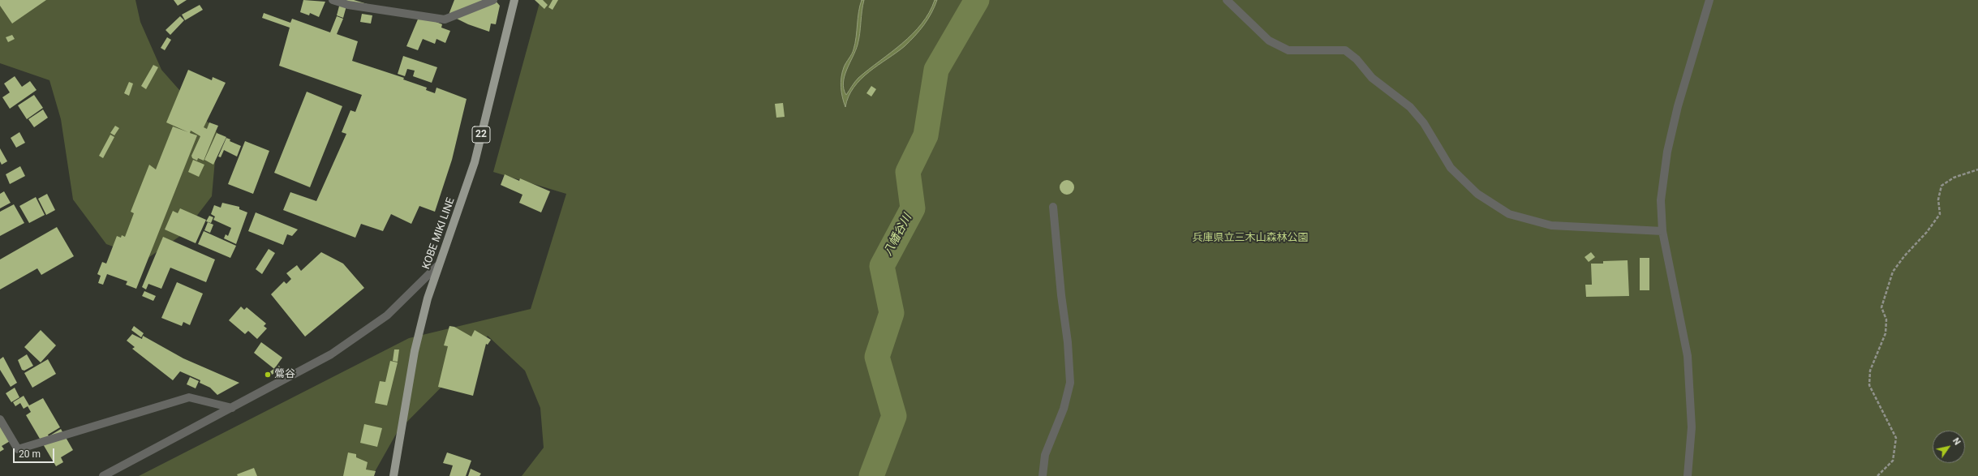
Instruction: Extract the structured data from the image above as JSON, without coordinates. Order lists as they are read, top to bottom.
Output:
{
  "streets": {
    "main road": ["22", "KOBE MIKI LINE"]
  },
  "water": ["八幡谷川"],
  "parks": ["兵庫県立三木山森林公園"],
  "places": ["鶯谷"],
  "scale_bar": "20 m",
  "north": "top right"
}
